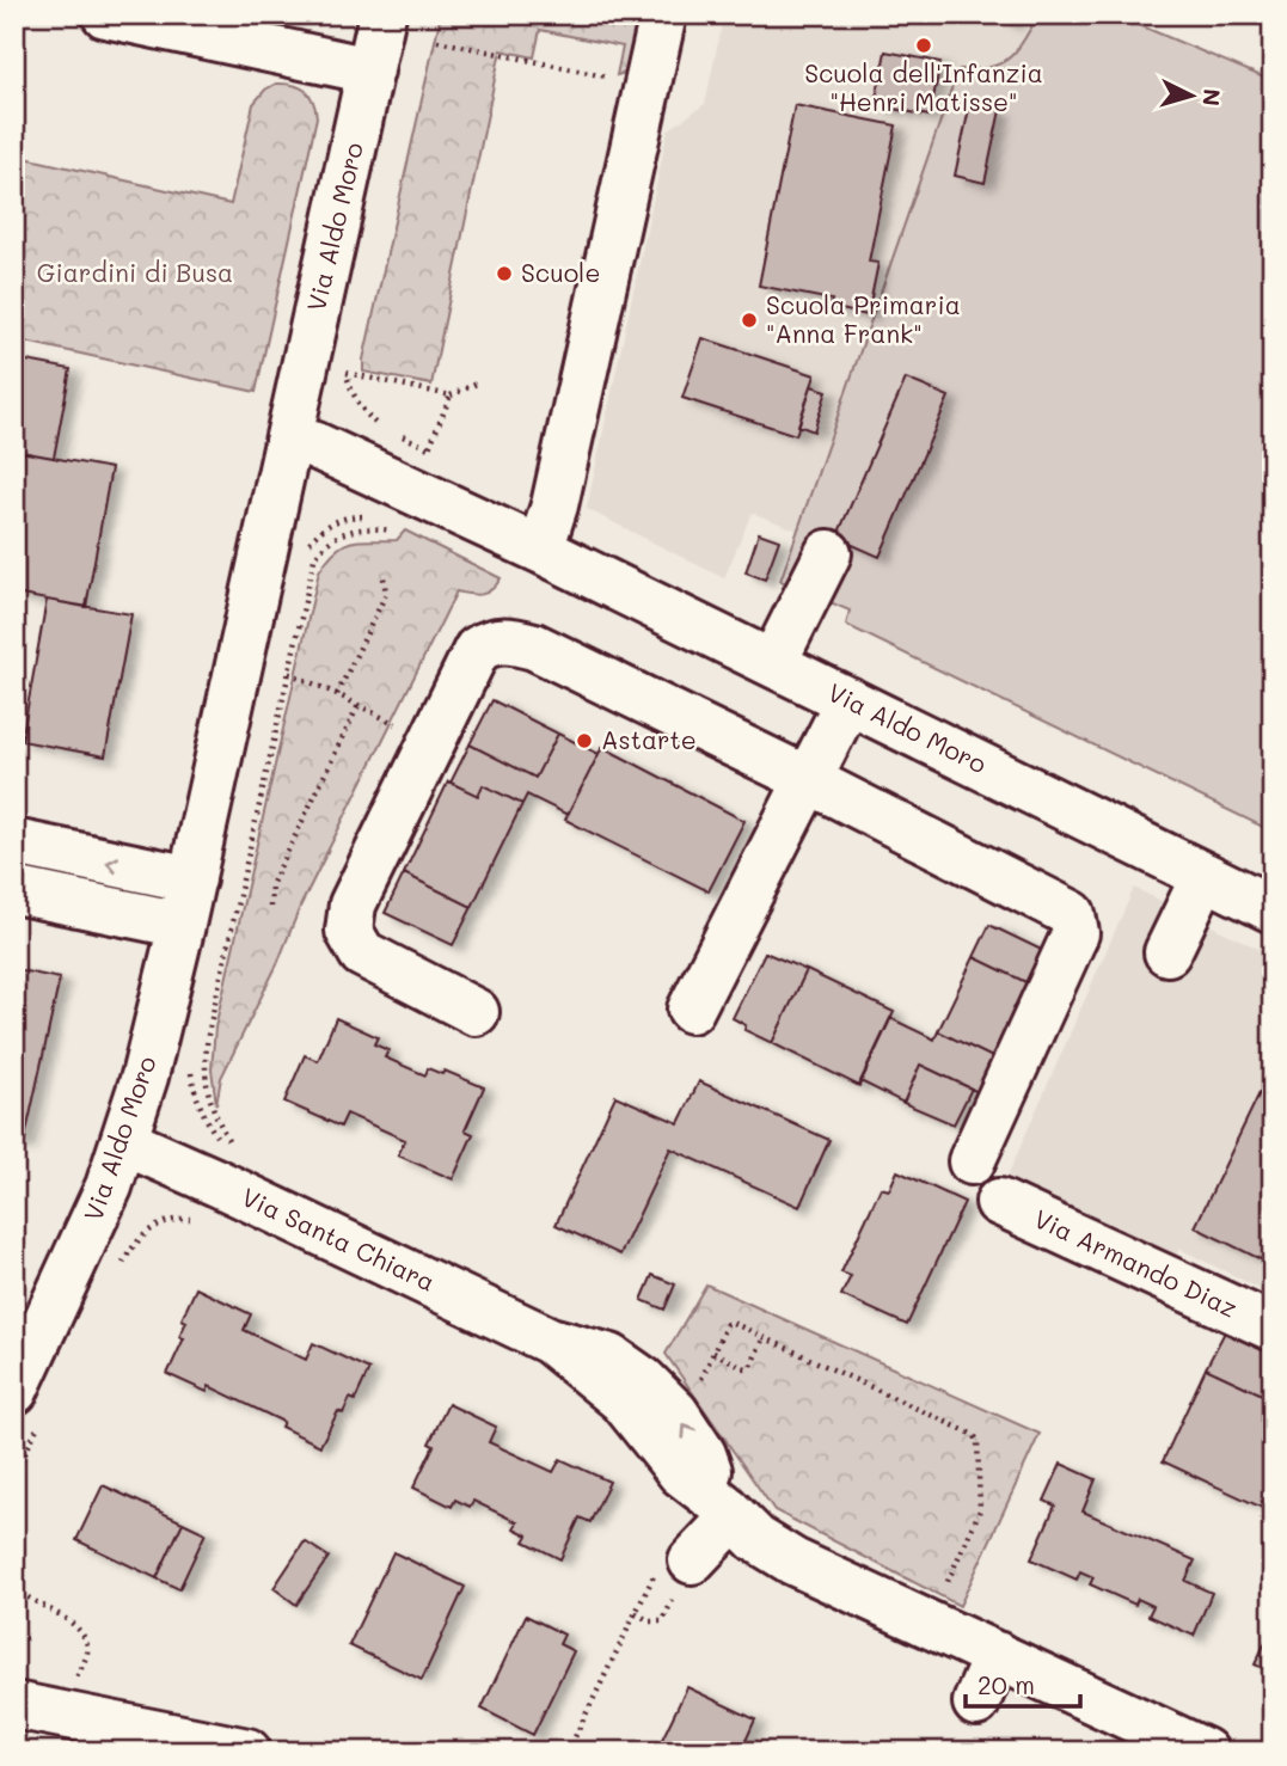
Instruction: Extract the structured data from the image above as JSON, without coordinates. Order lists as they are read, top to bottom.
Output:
{
  "streets": {
    "street": ["Via Aldo Moro", "Via Santa Chiara", "Via Armando Diaz"]
  },
  "crossings": [
    ["Via Aldo Moro", "Via Santa Chiara"]
  ],
  "parks": ["Giardini di Busa"],
  "places": [
    "Scuola dell'Infanzia \"Henri Matisse\"",
    "Scuole",
    "Scuola Primaria \"Anna Frank\"",
    "Astarte"
  ],
  "scale_bar": "20 m",
  "north": "right"
}
